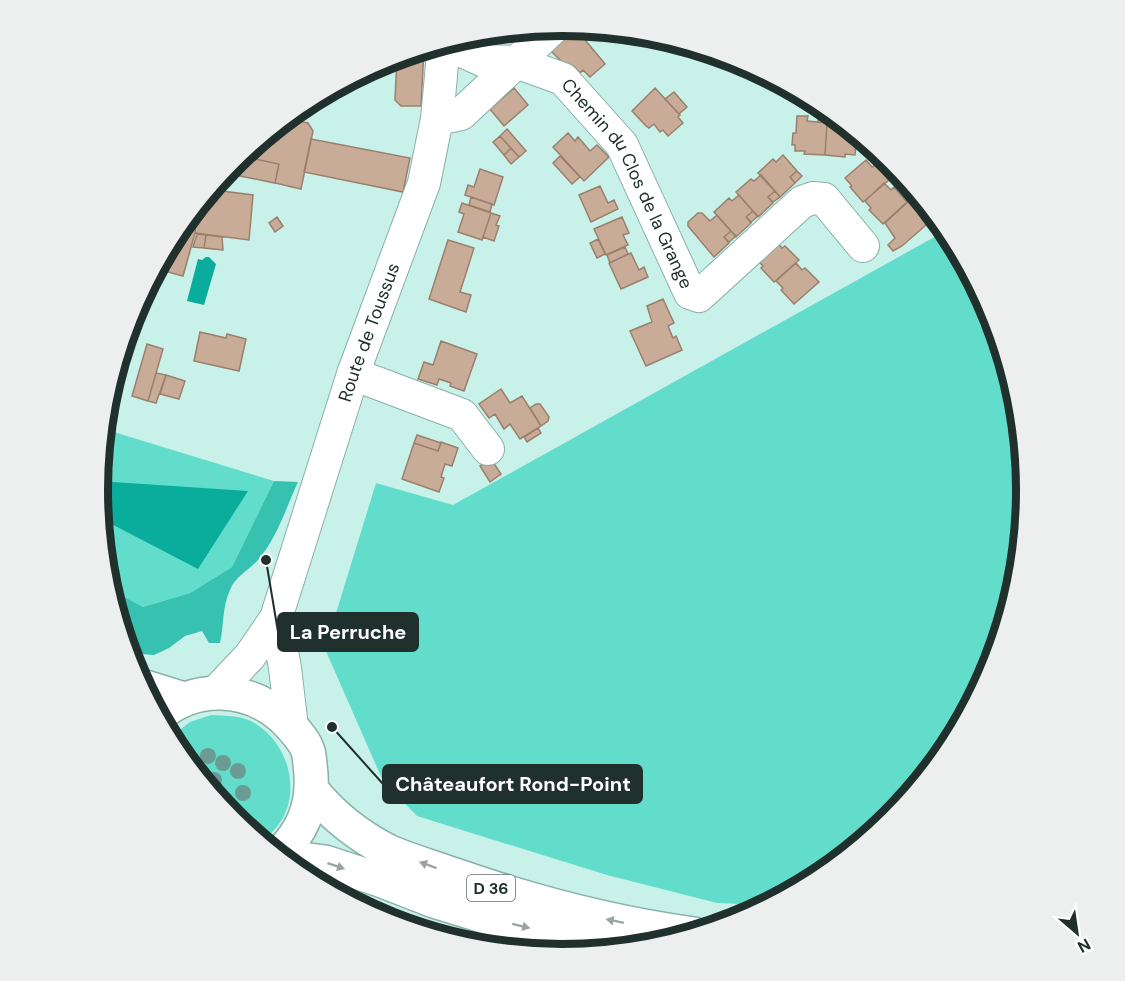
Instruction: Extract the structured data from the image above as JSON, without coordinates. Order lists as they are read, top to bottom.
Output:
{
  "streets": {
    "main road": ["D 36"],
    "street": ["Chemin du Clos de la Grange", "Route de Toussus"]
  },
  "places": ["La Perruche", "Châteaufort Rond-Point"],
  "north": "bottom right"
}
